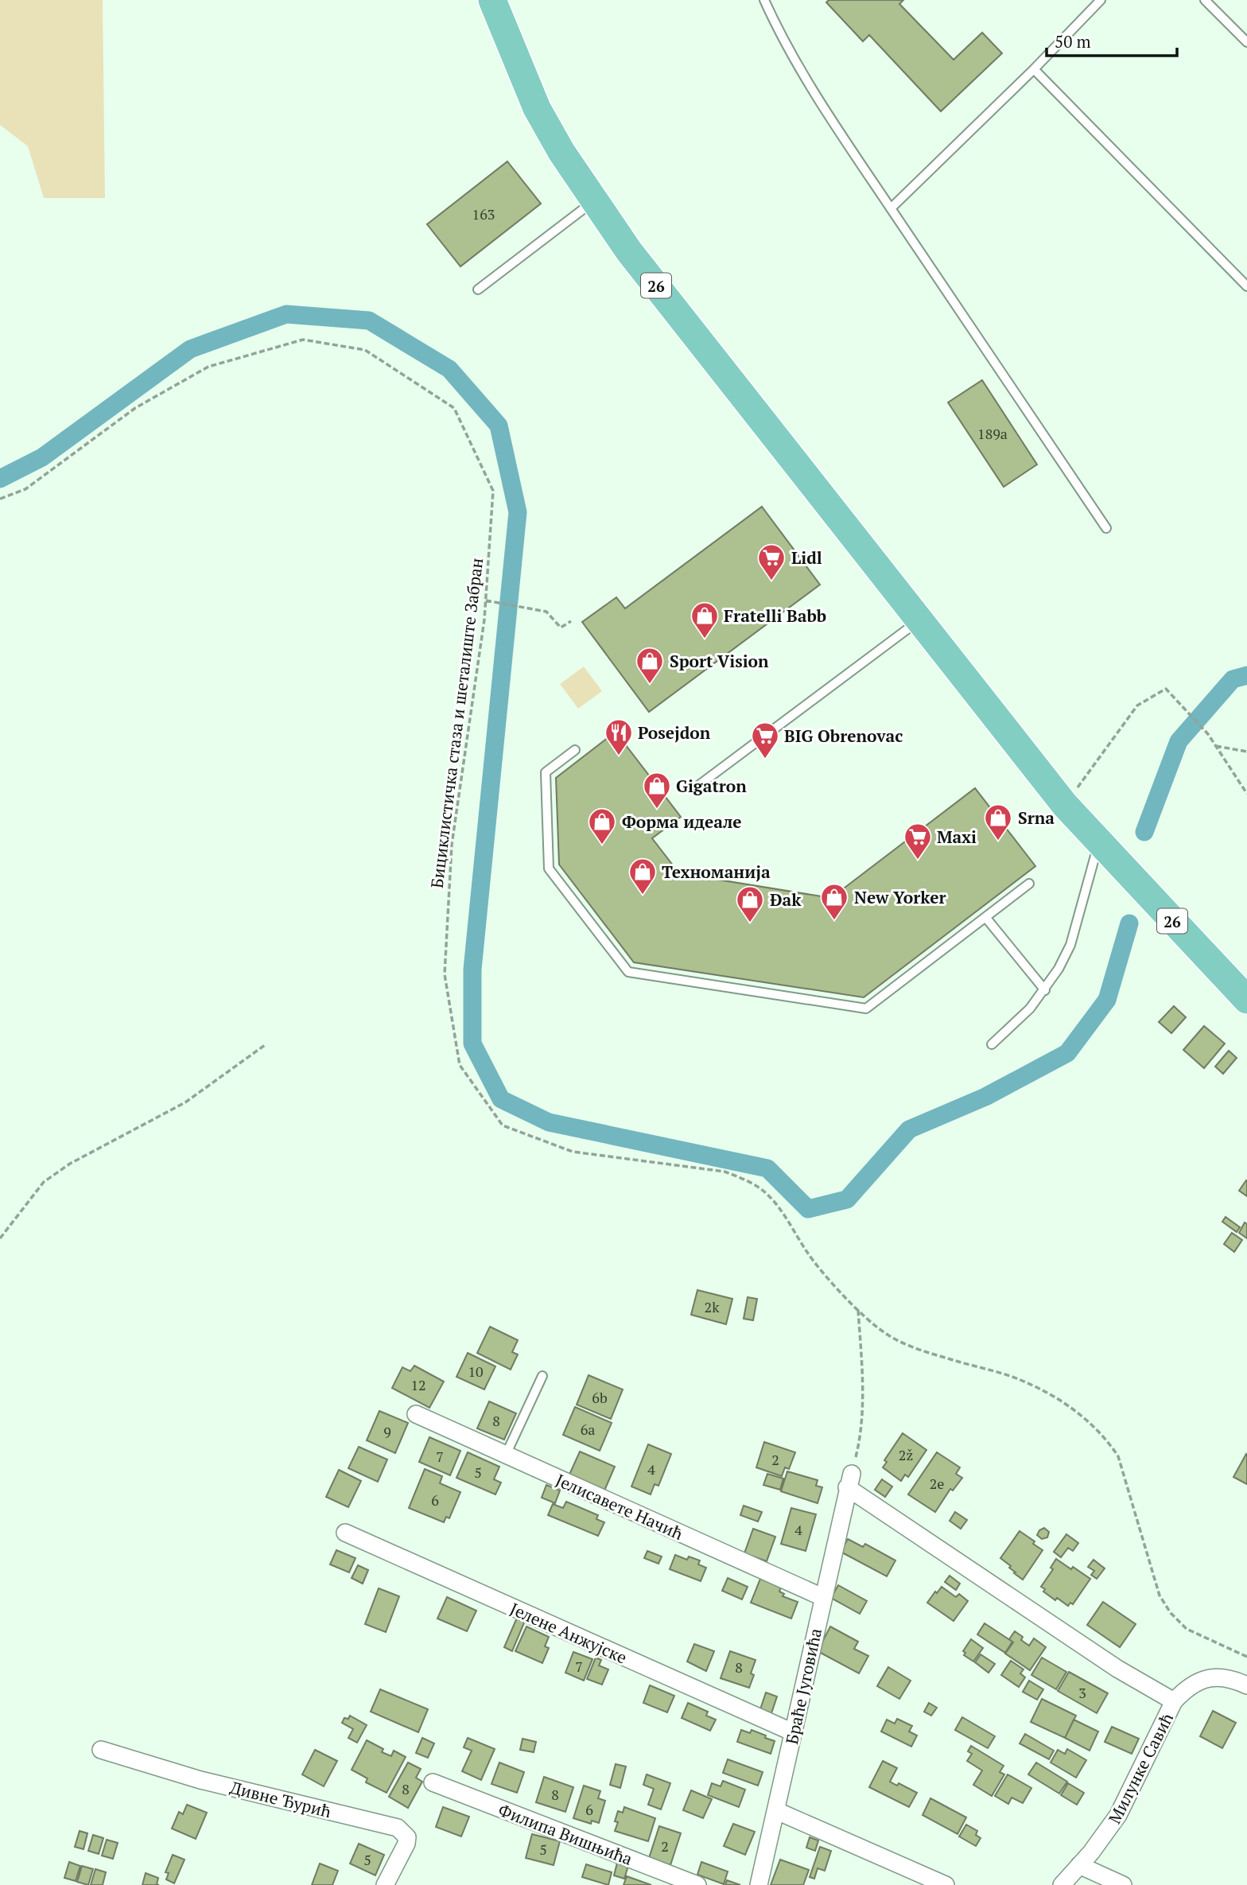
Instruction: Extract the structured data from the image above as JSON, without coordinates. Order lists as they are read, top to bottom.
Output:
{
  "streets": {
    "main road": ["26"],
    "street": [
      "Јелисавете Начић",
      "Јелене Анжујске",
      "Браће Југовића",
      "Милунке Савић",
      "Дивне Ђурић",
      "Филипа Вишњића"
    ],
    "path": ["Бициклистичка стаза и шеталиште Забран"]
  },
  "crossings": [
    ["Јелисавете Начић", "Браће Југовића"],
    ["Јелене Анжујске", "Браће Југовића"]
  ],
  "places": {
    "supermarket": ["Lidl", "BIG Obrenovac", "Maxi"],
    "shop": [
      "Fratelli Babb",
      "Sport Vision",
      "Gigatron",
      "Srna",
      "Форма идеале",
      "Техноманија",
      "New Yorker",
      "Đak"
    ],
    "restaurant": ["Posejdon"]
  },
  "house_numbers": [
    "163",
    "189a",
    "2k",
    "10",
    "12",
    "6b",
    "8",
    "6a",
    "9",
    "2ž",
    "7",
    "2",
    "4",
    "5",
    "2e",
    "6",
    "4",
    "7",
    "8",
    "3",
    "8",
    "8",
    "6",
    "2",
    "5",
    "5"
  ],
  "scale_bar": "50 m"
}
